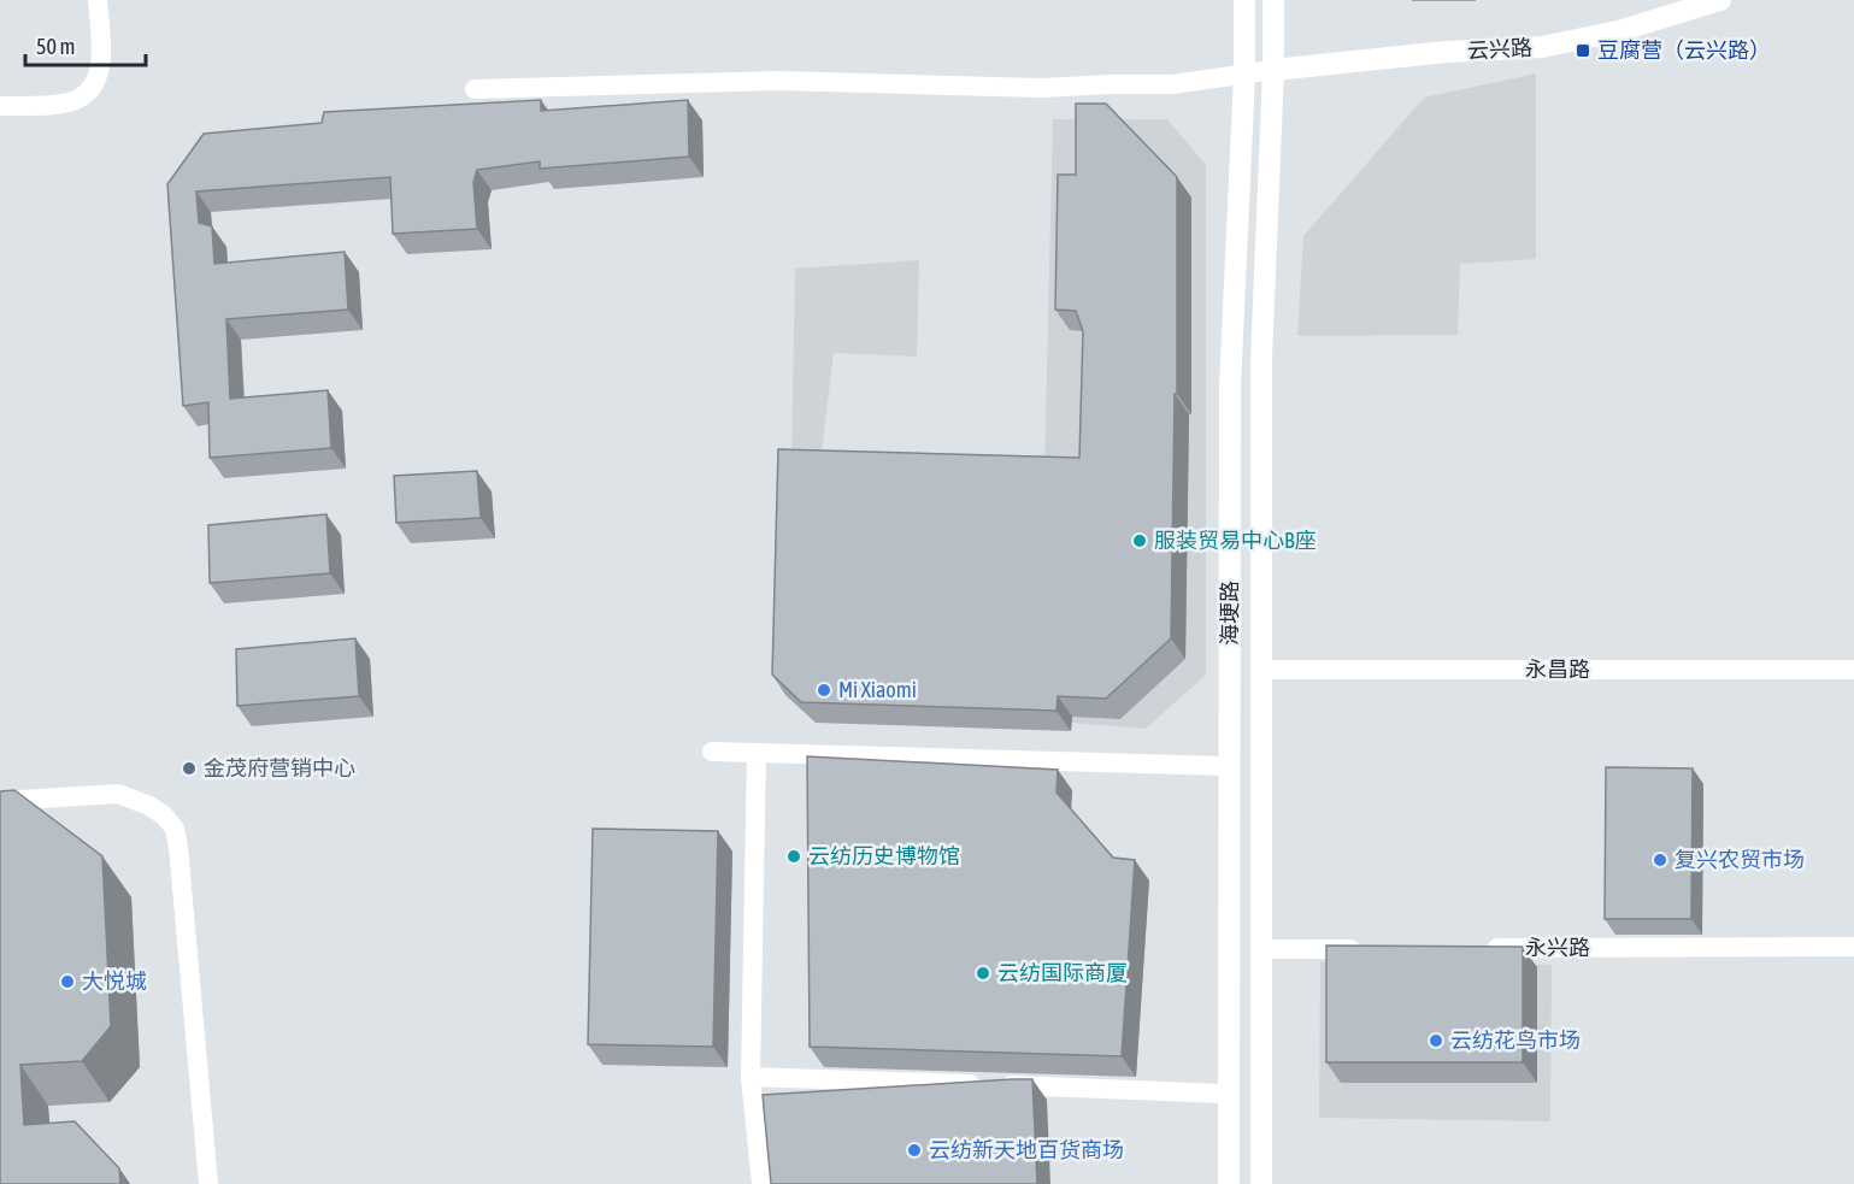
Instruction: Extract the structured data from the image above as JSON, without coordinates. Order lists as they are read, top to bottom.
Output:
{
  "streets": {
    "main road": ["云兴路", "海埂路"],
    "street": ["永昌路", "永兴路"]
  },
  "crossings": [
    ["云兴路", "海埂路"],
    ["海埂路", "永昌路"]
  ],
  "places": {
    "transit": ["豆腐营（云兴路）"],
    "other": [
      "服装贸易中心B座",
      "Mi Xiaomi",
      "金茂府营销中心",
      "云纺历史博物馆",
      "复兴农贸市场",
      "云纺国际商厦",
      "大悦城",
      "云纺花鸟市场",
      "云纺新天地百货商场"
    ]
  },
  "scale_bar": "50 m"
}
